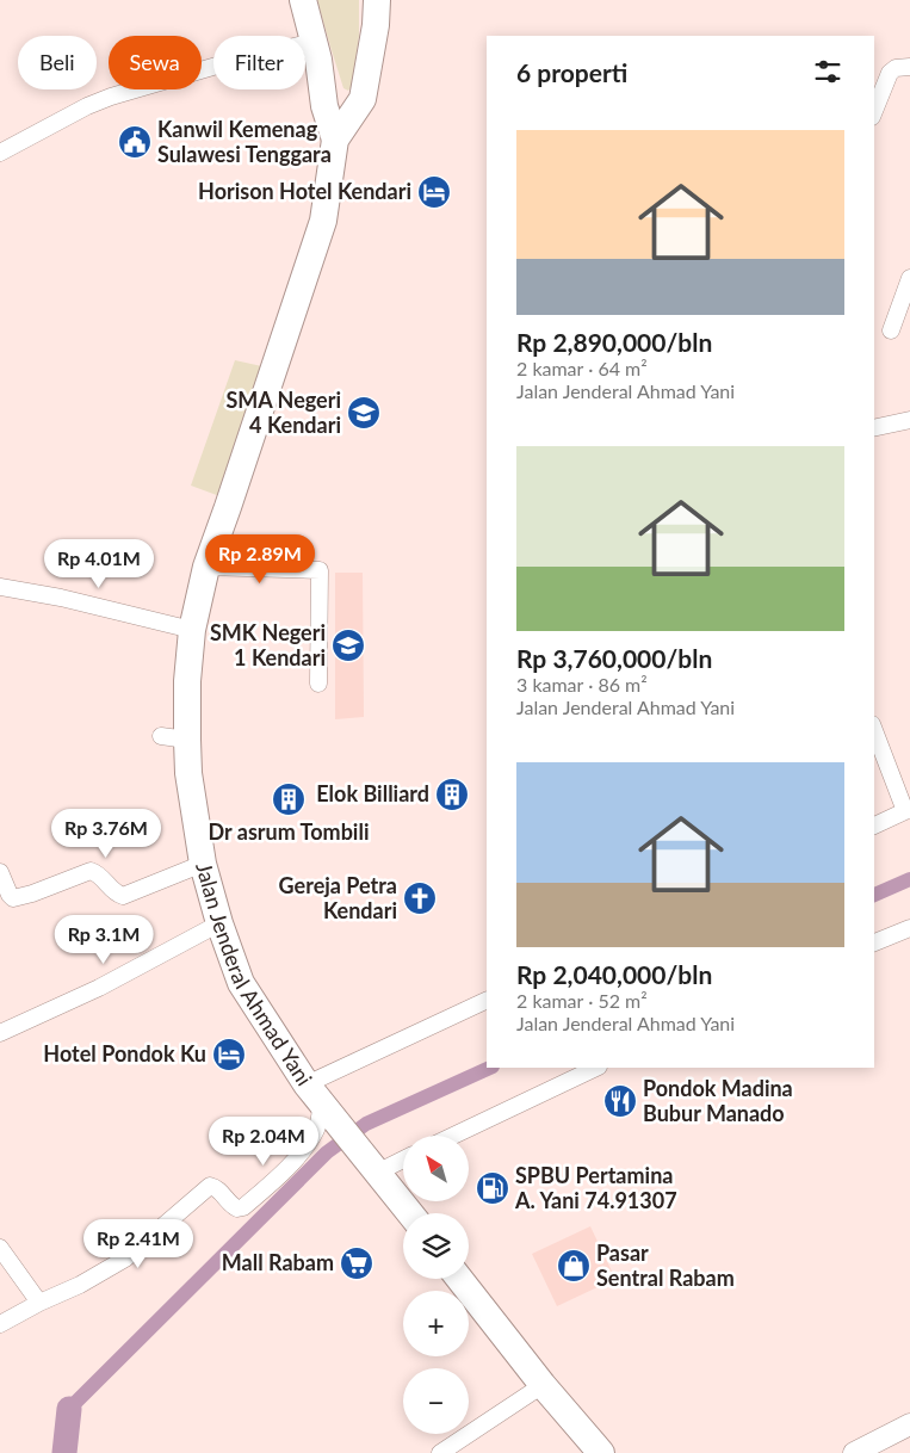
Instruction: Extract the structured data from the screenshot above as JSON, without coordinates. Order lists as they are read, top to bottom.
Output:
{
  "streets": {
    "highway": ["Jalan Jenderal Ahmad Yani"]
  },
  "places": {
    "public building": ["Kanwil Kemenag Sulawesi Tenggara"],
    "hotel": ["Horison Hotel Kendari", "Hotel Pondok Ku"],
    "school or university": ["SMA Negeri 4 Kendari", "SMK Negeri 1 Kendari"],
    "building": ["Elok Billiard", "Dr asrum Tombili"],
    "church": ["Gereja Petra Kendari"],
    "restaurant": ["Pondok Madina Bubur Manado"],
    "fuel station": ["SPBU Pertamina A. Yani 74.91307"],
    "supermarket": ["Mall Rabam"],
    "shop": ["Pasar Sentral Rabam"]
  },
  "north": "top left",
  "page": {
    "chip": ["Beli", "Sewa", "Filter"],
    "heading": "6 properti",
    "list": [
      {
        "name": "Rp 2,890,000/bln",
        "note": "2 kamar · 64 m² · Jalan Jenderal Ahmad Yani"
      },
      {
        "name": "Rp 3,760,000/bln",
        "note": "3 kamar · 86 m² · Jalan Jenderal Ahmad Yani"
      },
      {
        "name": "Rp 2,040,000/bln",
        "note": "2 kamar · 52 m² · Jalan Jenderal Ahmad Yani"
      }
    ],
    "price": [
      "Rp 2.89M",
      "Rp 4.01M",
      "Rp 3.76M",
      "Rp 3.1M",
      "Rp 2.04M",
      "Rp 2.41M"
    ],
    "map_buttons": ["+", "−"]
  }
}
